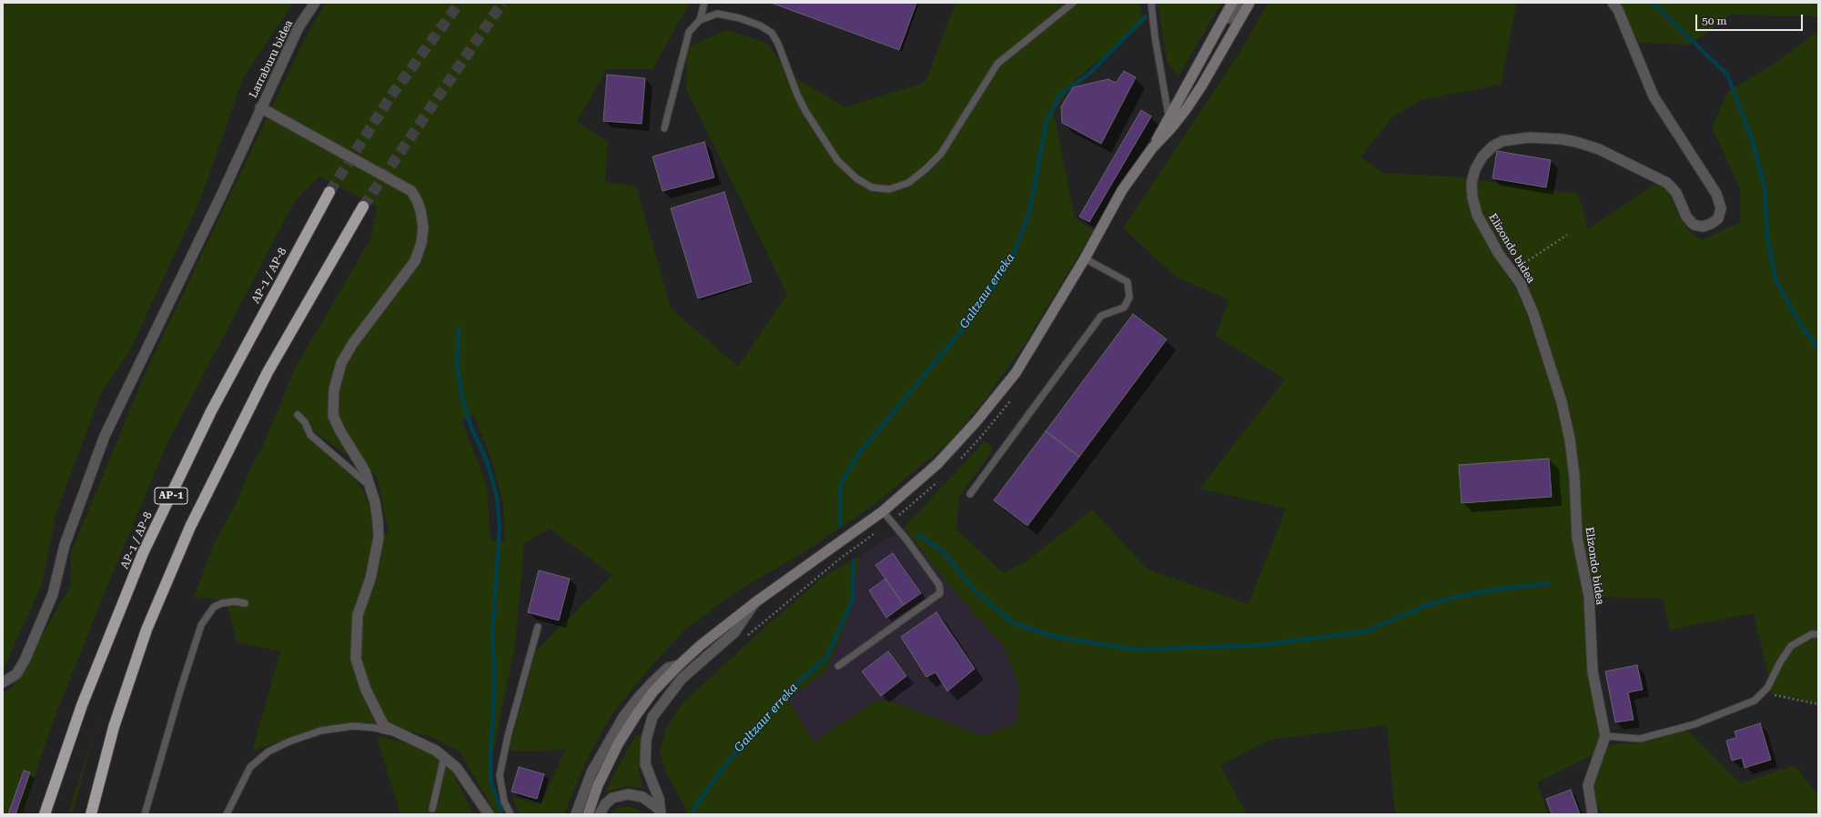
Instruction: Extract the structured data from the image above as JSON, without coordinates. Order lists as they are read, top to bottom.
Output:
{
  "streets": {
    "highway": ["AP-1 / AP-8", "AP-1"],
    "street": ["Larraburu bidea", "Elizondo bidea"]
  },
  "water": ["Galtzaur erreka"],
  "scale_bar": "50 m"
}
